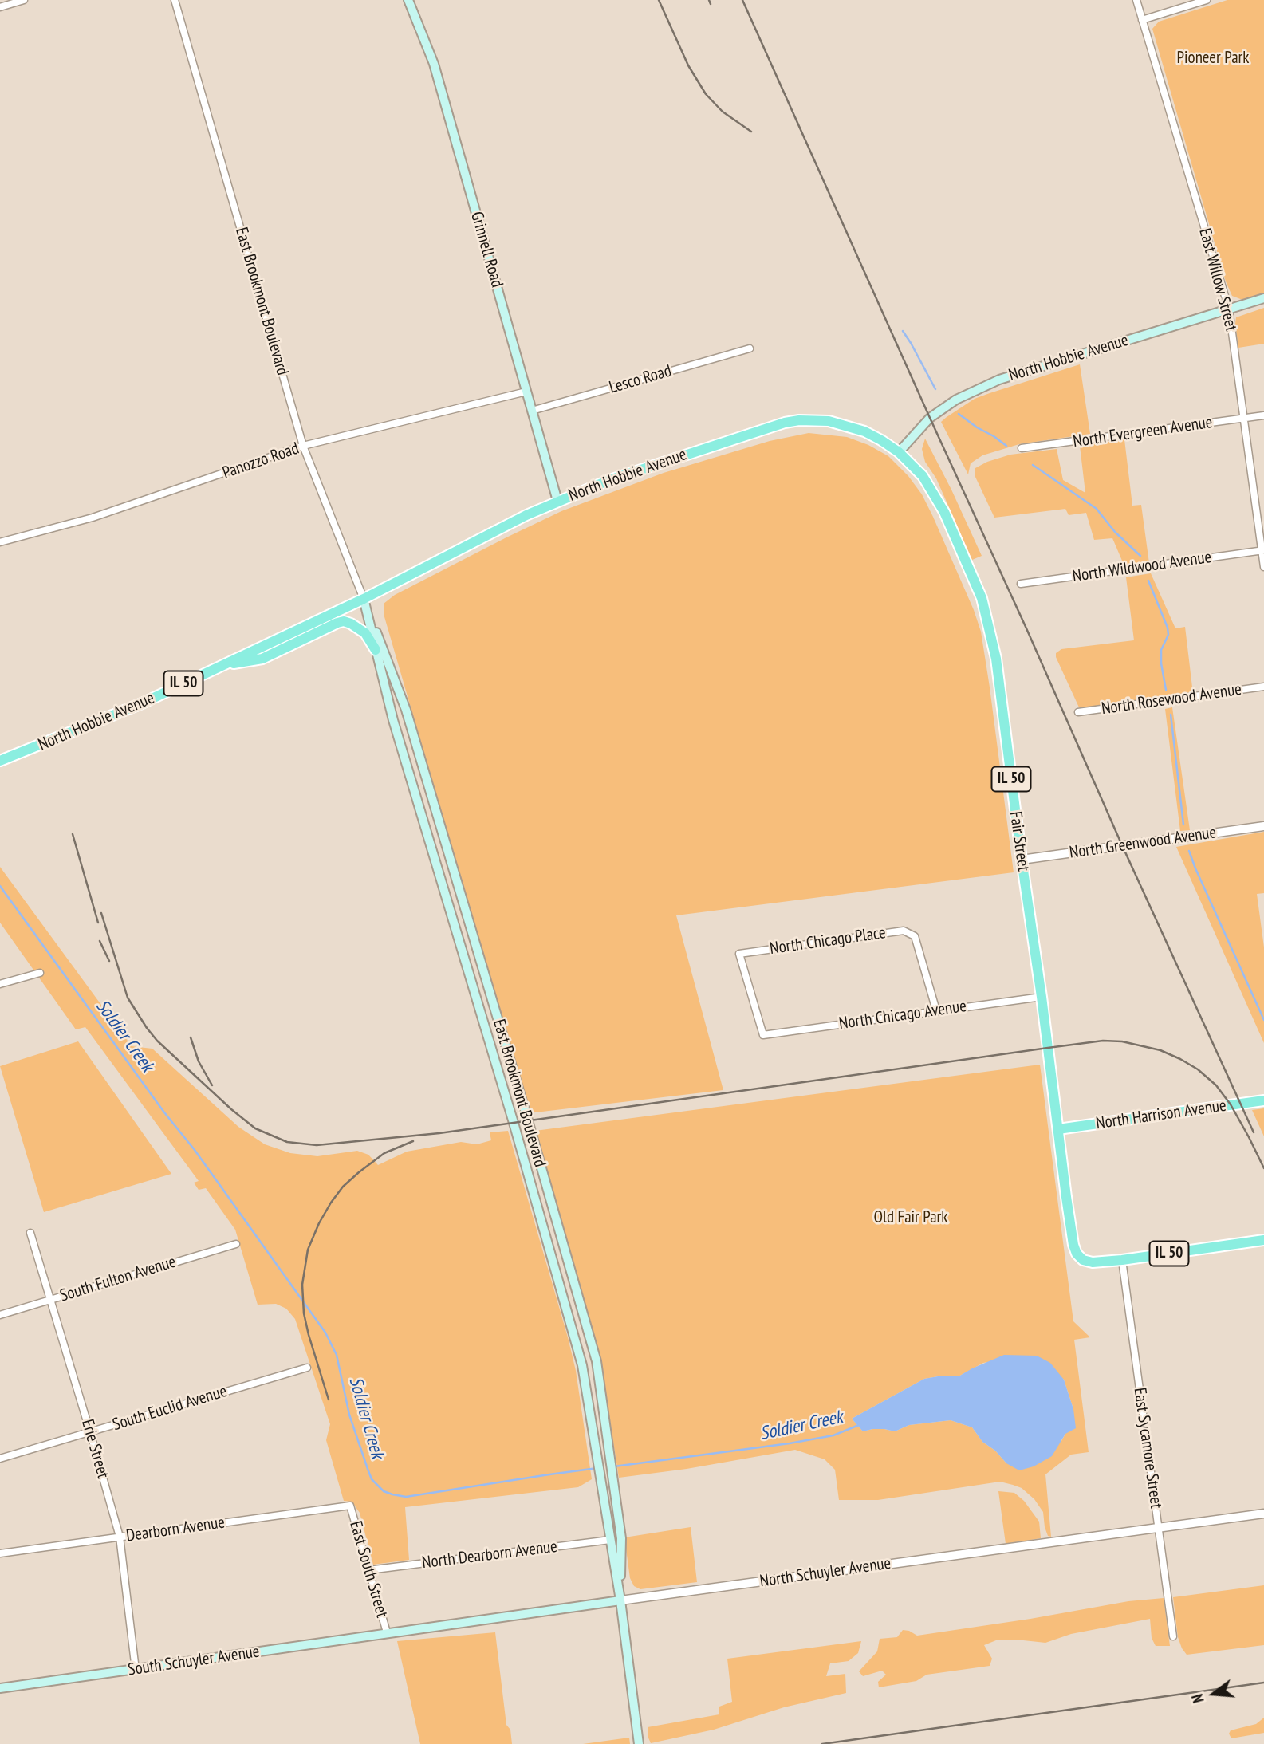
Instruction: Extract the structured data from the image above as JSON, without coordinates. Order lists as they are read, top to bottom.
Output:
{
  "streets": {
    "main road": [
      "Grinnell Road",
      "East Brookmont Boulevard",
      "North Hobbie Avenue",
      "IL 50",
      "Fair Street",
      "North Harrison Avenue",
      "North Schuyler Avenue",
      "South Schuyler Avenue"
    ],
    "street": [
      "East Willow Street",
      "Lesco Road",
      "North Evergreen Avenue",
      "Panozzo Road",
      "North Wildwood Avenue",
      "North Rosewood Avenue",
      "North Greenwood Avenue",
      "North Chicago Place",
      "North Chicago Avenue",
      "South Fulton Avenue",
      "South Euclid Avenue",
      "East Sycamore Street",
      "Erie Street",
      "Dearborn Avenue",
      "North Dearborn Avenue",
      "East South Street"
    ]
  },
  "crossings": [
    ["Grinnell Road", "North Hobbie Avenue"],
    ["Grinnell Road", "Lesco Road"],
    ["Grinnell Road", "Panozzo Road"],
    ["East Willow Street", "North Hobbie Avenue"],
    ["East Willow Street", "North Evergreen Avenue"],
    ["East Willow Street", "North Wildwood Avenue"],
    ["East Brookmont Boulevard", "North Hobbie Avenue"],
    ["East Brookmont Boulevard", "Panozzo Road"],
    ["East Brookmont Boulevard", "North Dearborn Avenue"],
    ["East Brookmont Boulevard", "North Schuyler Avenue"],
    ["North Hobbie Avenue", "Fair Street"],
    ["IL 50", "Fair Street"],
    ["IL 50", "East Sycamore Street"],
    ["Fair Street", "North Greenwood Avenue"],
    ["Fair Street", "North Chicago Avenue"],
    ["Fair Street", "North Harrison Avenue"],
    ["Fair Street", "East Sycamore Street"],
    ["North Chicago Place", "North Chicago Avenue"],
    ["South Fulton Avenue", "Erie Street"],
    ["South Euclid Avenue", "Erie Street"],
    ["East Sycamore Street", "North Schuyler Avenue"],
    ["Erie Street", "Dearborn Avenue"],
    ["Erie Street", "South Schuyler Avenue"],
    ["Dearborn Avenue", "East South Street"],
    ["North Dearborn Avenue", "East South Street"],
    ["East South Street", "North Schuyler Avenue"],
    ["East South Street", "South Schuyler Avenue"],
    ["North Schuyler Avenue", "South Schuyler Avenue"]
  ],
  "water": ["Soldier Creek"],
  "parks": ["Pioneer Park", "Old Fair Park"],
  "north": "left"
}
